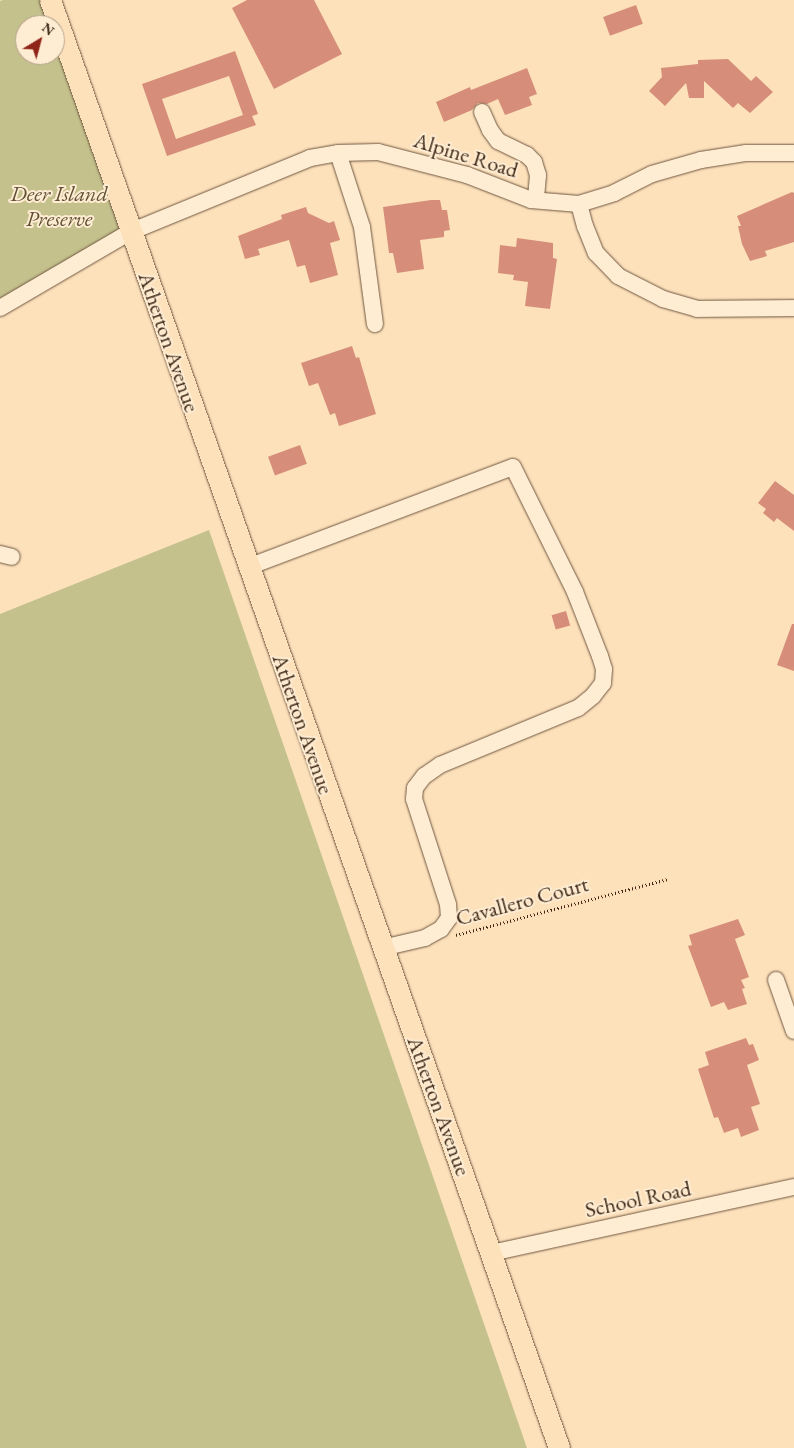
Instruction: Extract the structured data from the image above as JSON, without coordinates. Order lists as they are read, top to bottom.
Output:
{
  "streets": {
    "main road": ["Atherton Avenue"],
    "street": ["Alpine Road", "School Road"],
    "path": ["Cavallero Court"]
  },
  "crossings": [
    ["Alpine Road", "Atherton Avenue"],
    ["Atherton Avenue", "School Road"]
  ],
  "parks": ["Deer Island Preserve"],
  "north": "top right"
}
